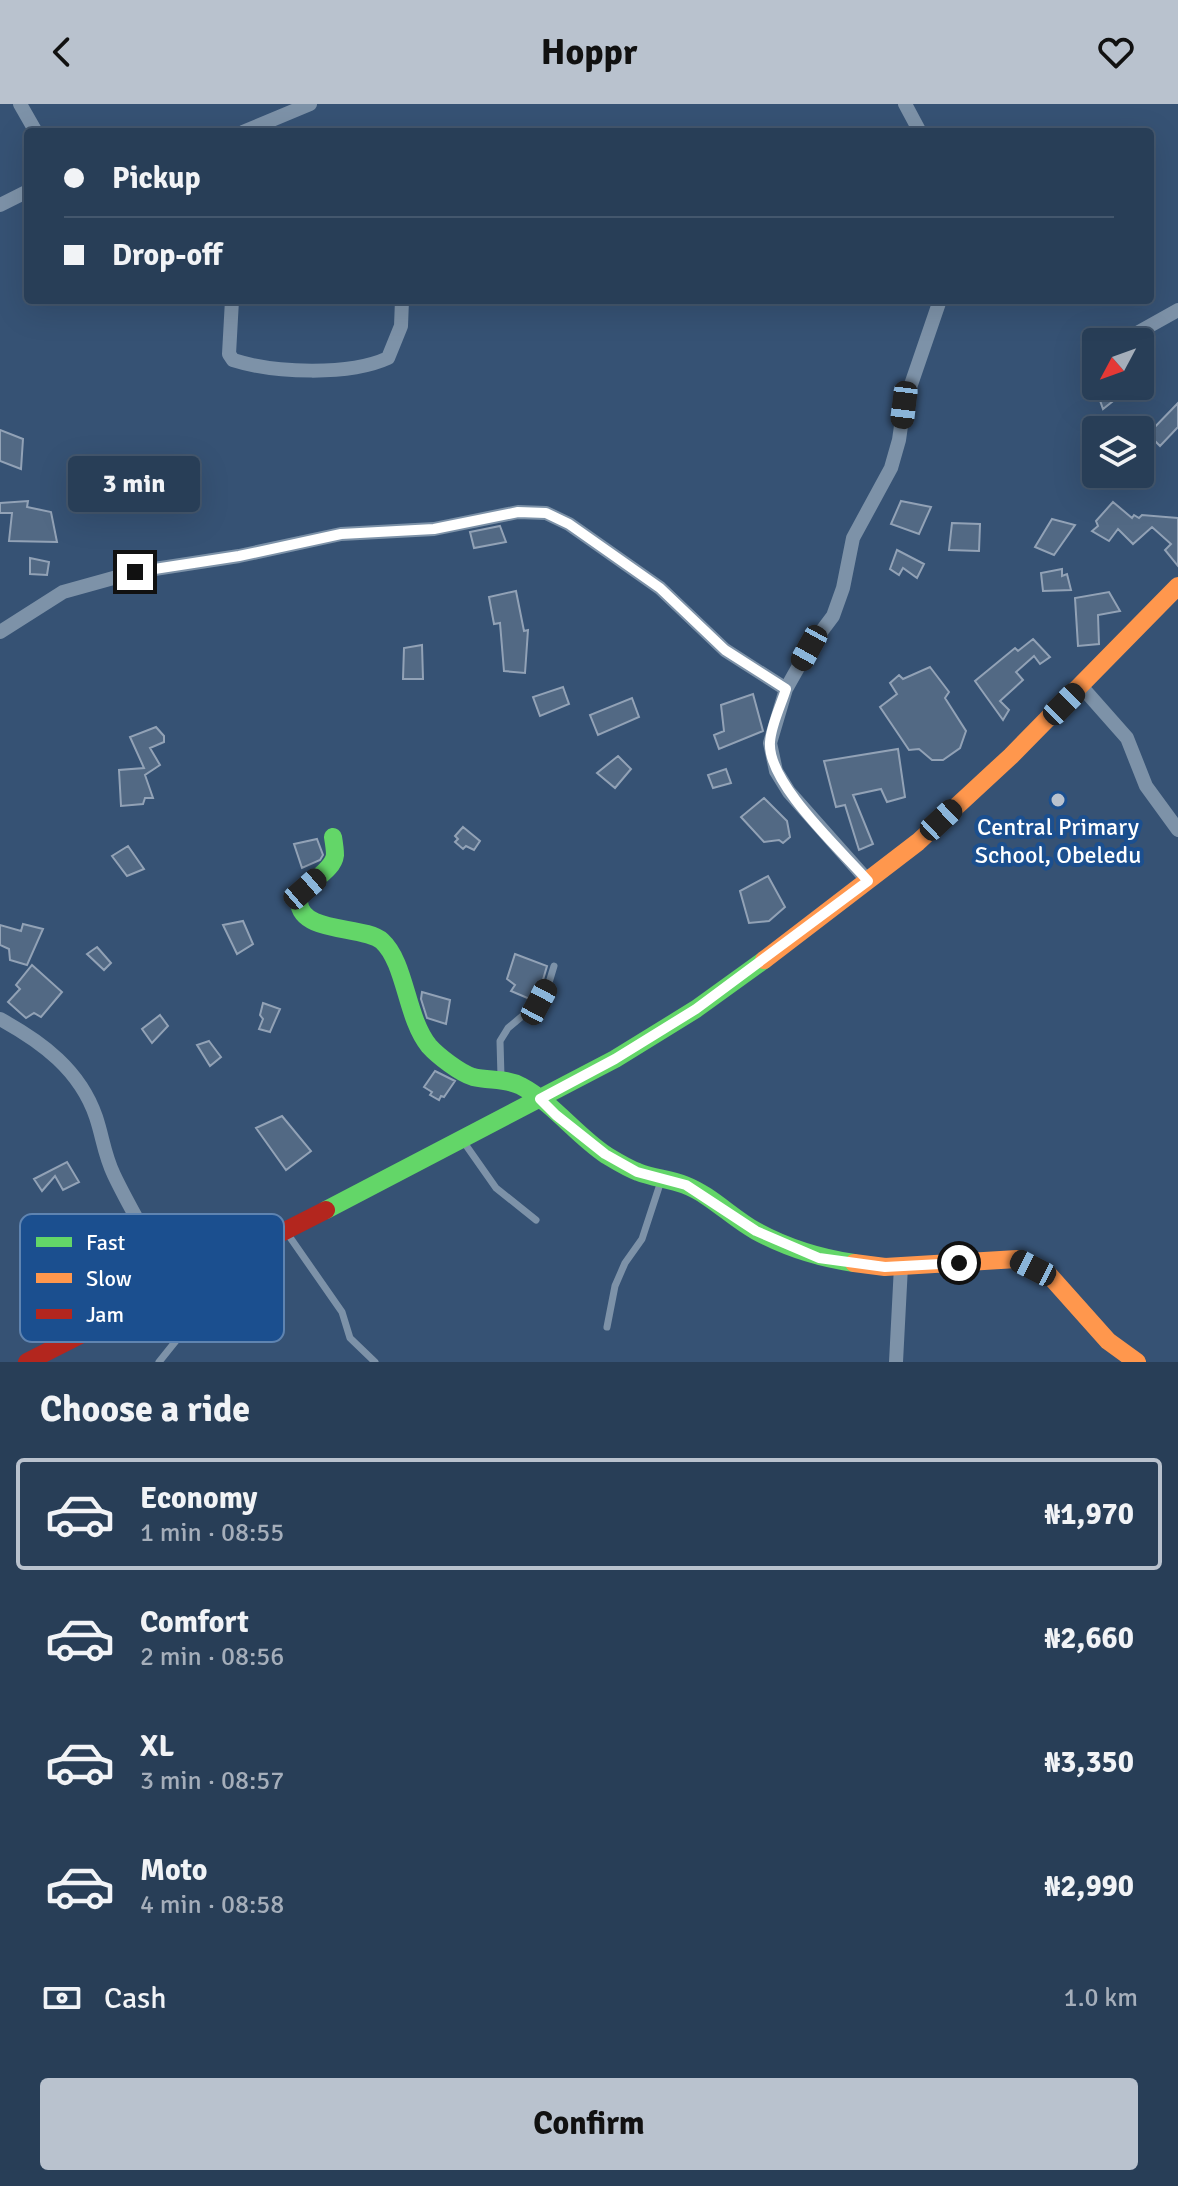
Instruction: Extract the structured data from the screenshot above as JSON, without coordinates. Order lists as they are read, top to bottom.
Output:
{
  "places": ["Central Primary School, Obeledu"],
  "legend": ["Fast", "Slow", "Jam"],
  "north": "bottom left",
  "page": {
    "header": "Hoppr",
    "banner": ["Pickup", "Drop-off"],
    "bubble": "3 min",
    "heading": "Choose a ride",
    "list": [
      {
        "name": "Economy",
        "note": "1 min · 08:55",
        "value": "₦1,970"
      },
      {
        "name": "Comfort",
        "note": "2 min · 08:56",
        "value": "₦2,660"
      },
      {
        "name": "XL",
        "note": "3 min · 08:57",
        "value": "₦3,350"
      },
      {
        "name": "Moto",
        "note": "4 min · 08:58",
        "value": "₦2,990"
      }
    ],
    "pay": ["Cash", "1.0 km"],
    "buttons": "Confirm"
  }
}
